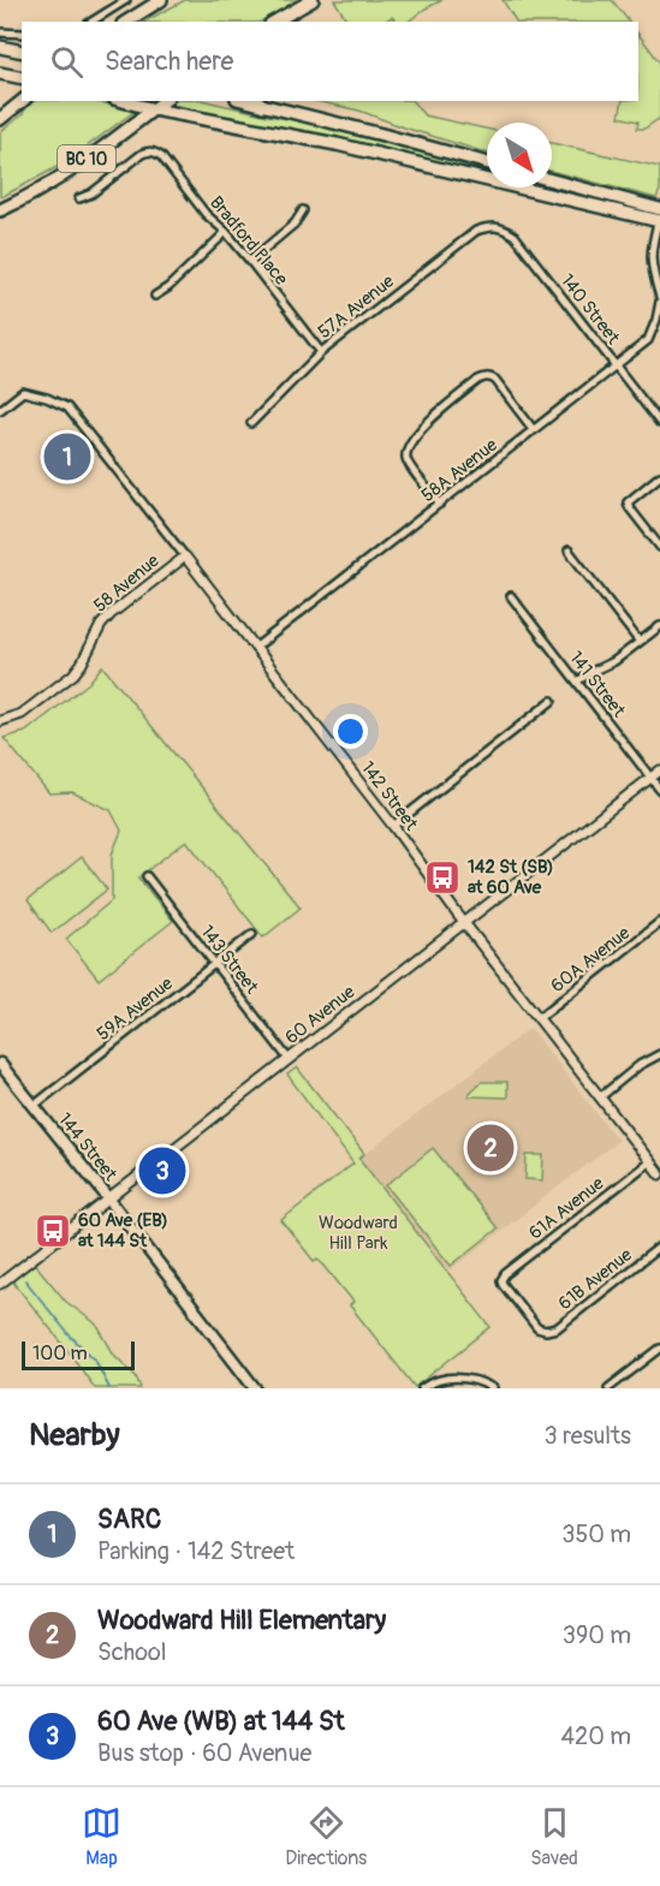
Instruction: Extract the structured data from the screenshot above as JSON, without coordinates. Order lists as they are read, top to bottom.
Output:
{
  "streets": {
    "main road": ["BC 10", "144 Street"],
    "street": [
      "Bradford Place",
      "57A Avenue",
      "140 Street",
      "58A Avenue",
      "58 Avenue",
      "141 Street",
      "142 Street",
      "143 Street",
      "60A Avenue",
      "59A Avenue",
      "60 Avenue",
      "61A Avenue",
      "61B Avenue"
    ]
  },
  "crossings": [
    ["Bradford Place", "57A Avenue"],
    ["57A Avenue", "140 Street"],
    ["140 Street", "58A Avenue"],
    ["58A Avenue", "142 Street"],
    ["58 Avenue", "142 Street"],
    ["141 Street", "60 Avenue"],
    ["142 Street", "60A Avenue"],
    ["142 Street", "60 Avenue"],
    ["142 Street", "61A Avenue"],
    ["143 Street", "59A Avenue"],
    ["143 Street", "60 Avenue"],
    ["59A Avenue", "144 Street"],
    ["60 Avenue", "144 Street"],
    ["61A Avenue", "61B Avenue"]
  ],
  "parks": ["Woodward Hill Park"],
  "places": {
    "bus stop": ["142 St (SB) at 60 Ave", "60 Ave (EB) at 144 St"]
  },
  "scale_bar": "100 m",
  "north": "bottom right",
  "page": {
    "search": "Search here",
    "pins": ["1", "2", "3"],
    "scale": "100 m",
    "heading": ["Nearby", "3 results"],
    "list": [
      {
        "mark": "1",
        "name": "SARC",
        "note": "Parking · 142 Street",
        "value": "350 m"
      },
      {
        "mark": "2",
        "name": "Woodward Hill Elementary",
        "note": "School",
        "value": "390 m"
      },
      {
        "mark": "3",
        "name": "60 Ave (WB) at 144 St",
        "note": "Bus stop · 60 Avenue",
        "value": "420 m"
      }
    ],
    "nav": ["Map", "Directions", "Saved"]
  }
}
